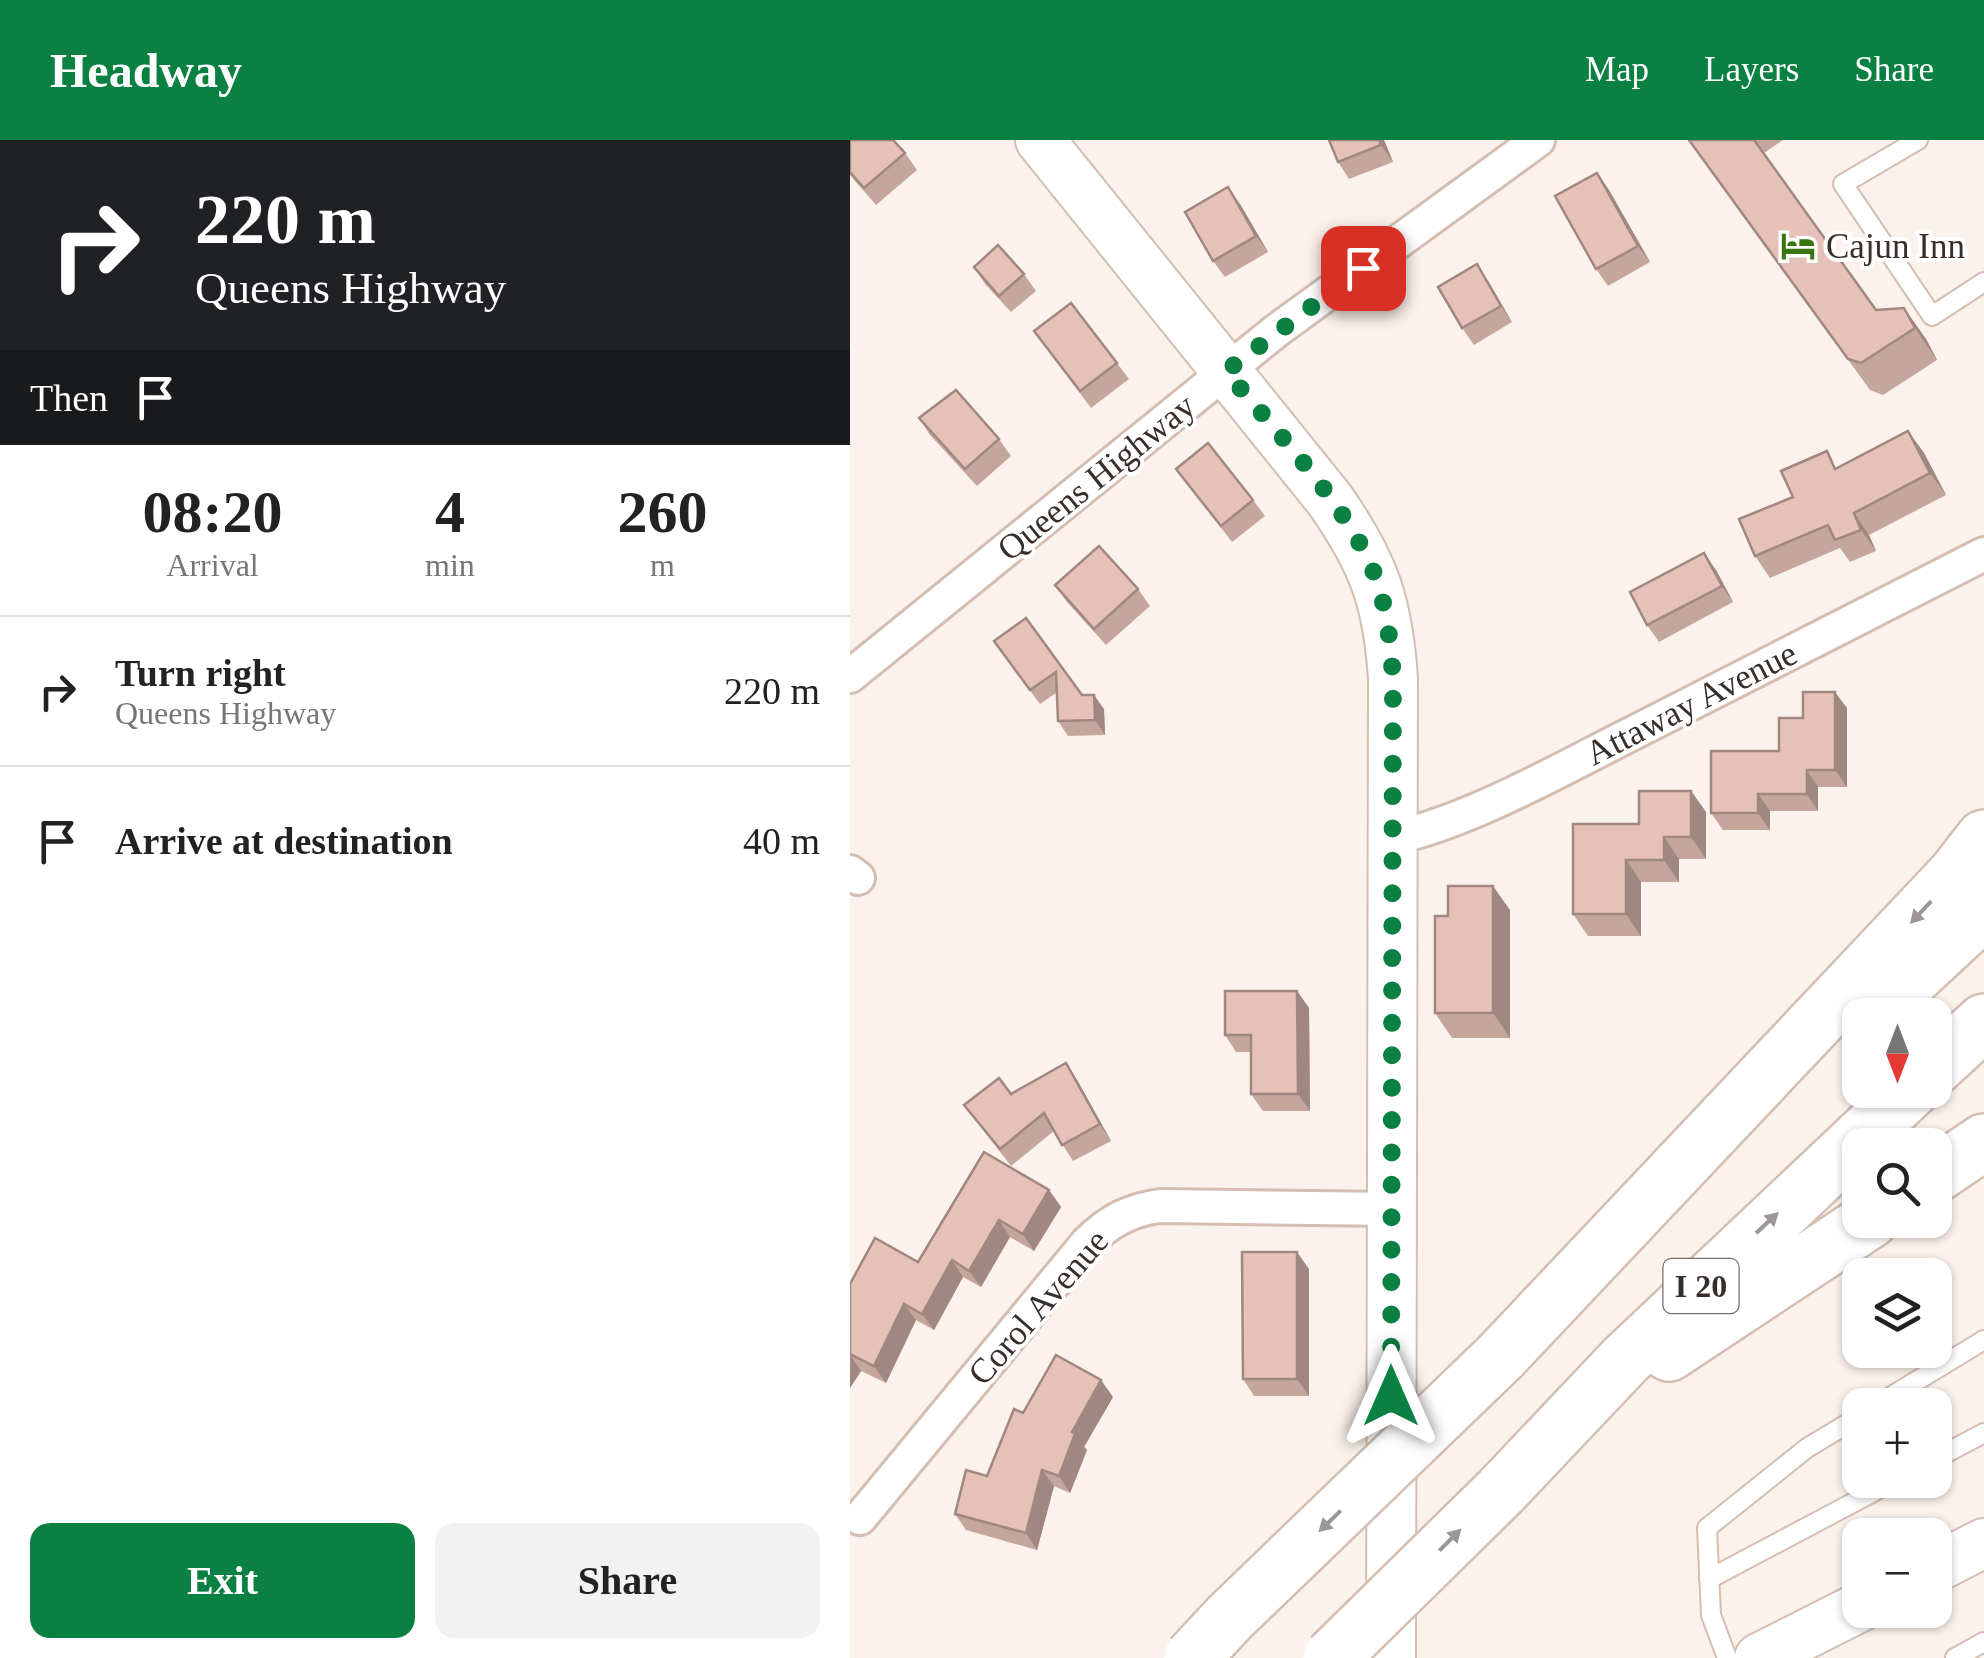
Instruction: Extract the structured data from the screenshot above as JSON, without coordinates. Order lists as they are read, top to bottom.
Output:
{
  "streets": {
    "highway": ["I 20"],
    "street": ["Queens Highway", "Attaway Avenue", "Corol Avenue"]
  },
  "places": {
    "hotel": ["Cajun Inn"]
  },
  "north": "bottom",
  "page": {
    "header": "Headway",
    "nav": ["Map", "Layers", "Share"],
    "turn": ["220 m", "Queens Highway"],
    "then": "Then",
    "eta": [
      "08:20",
      "Arrival",
      "4",
      "min",
      "260",
      "m"
    ],
    "list": [
      {
        "name": "Turn right",
        "note": "Queens Highway",
        "value": "220 m"
      },
      {
        "name": "Arrive at destination",
        "value": "40 m"
      }
    ],
    "map_buttons": ["+", "−"],
    "buttons": ["Exit", "Share"]
  }
}
